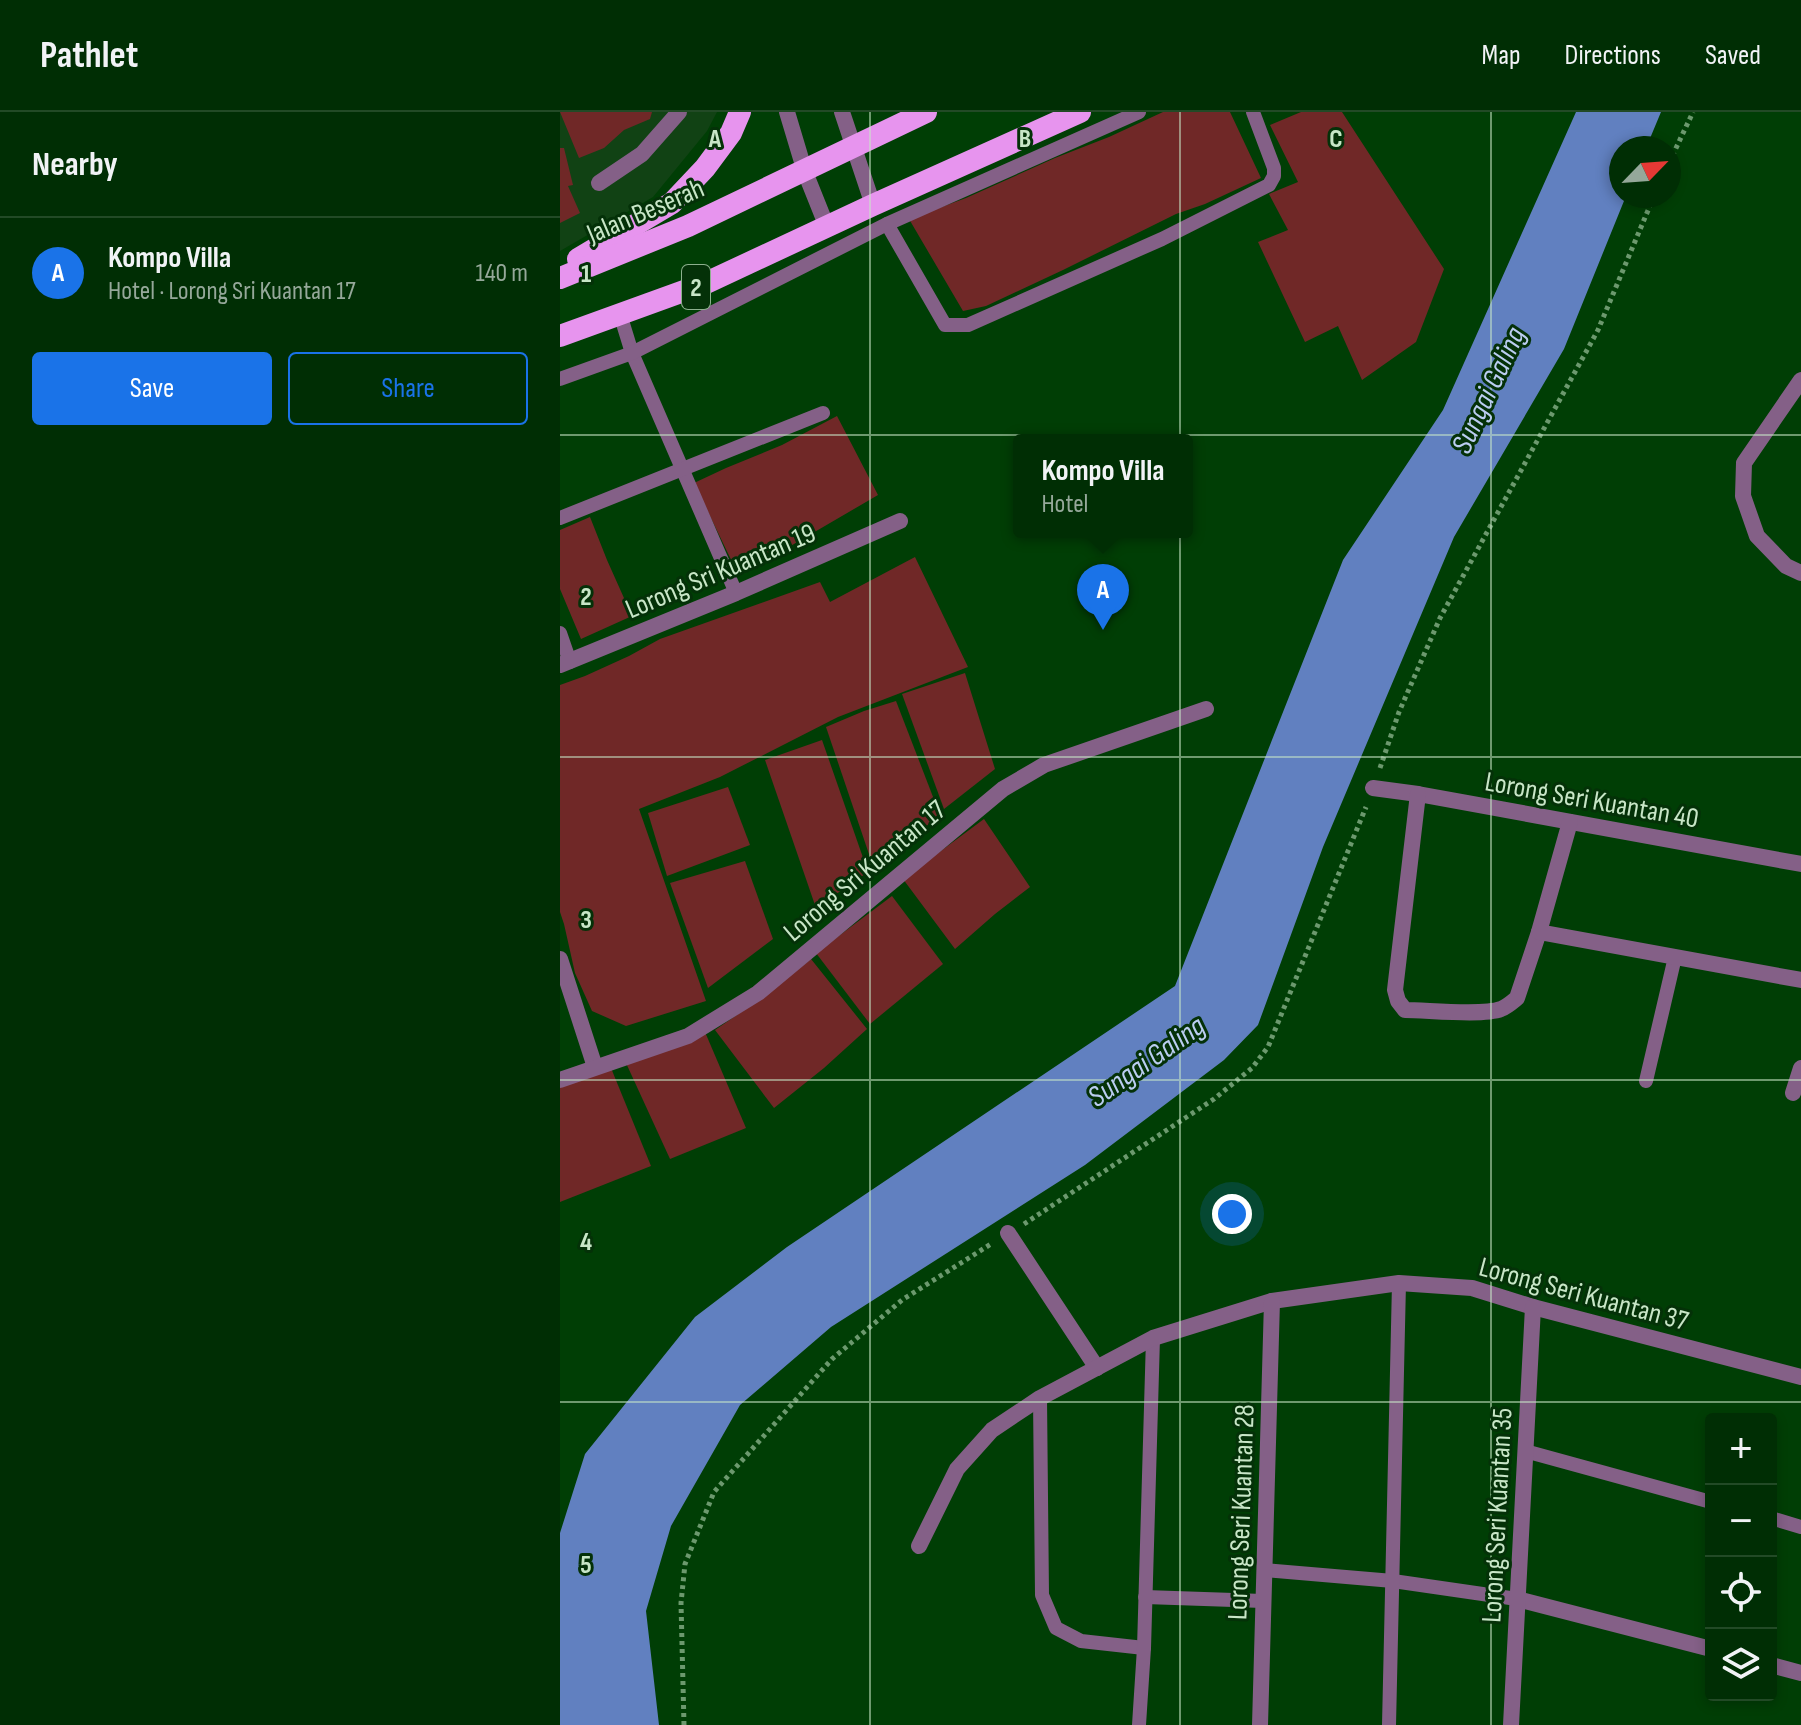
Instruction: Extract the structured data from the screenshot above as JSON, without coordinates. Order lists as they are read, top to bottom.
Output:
{
  "streets": {
    "highway": ["Jalan Beserah", "2"],
    "street": [
      "Lorong Sri Kuantan 19",
      "Lorong Seri Kuantan 40",
      "Lorong Sri Kuantan 17",
      "Lorong Seri Kuantan 37",
      "Lorong Seri Kuantan 28",
      "Lorong Seri Kuantan 35"
    ]
  },
  "crossings": [
    ["Lorong Seri Kuantan 37", "Lorong Seri Kuantan 28"],
    ["Lorong Seri Kuantan 37", "Lorong Seri Kuantan 35"]
  ],
  "water": ["Sungai Galing"],
  "north": "top right",
  "page": {
    "header": "Pathlet",
    "nav": ["Map", "Directions", "Saved"],
    "heading": "Nearby",
    "list": [
      {
        "mark": "A",
        "name": "Kompo Villa",
        "note": "Hotel · Lorong Sri Kuantan 17",
        "value": "140 m"
      }
    ],
    "buttons": ["Save", "Share"],
    "popup": ["Kompo Villa", "Hotel"],
    "pins": "A",
    "map_buttons": ["+", "−"]
  },
  "grid": {
    "columns": ["A", "B", "C"],
    "rows": [
      "1",
      "2",
      "3",
      "4",
      "5"
    ]
  }
}
